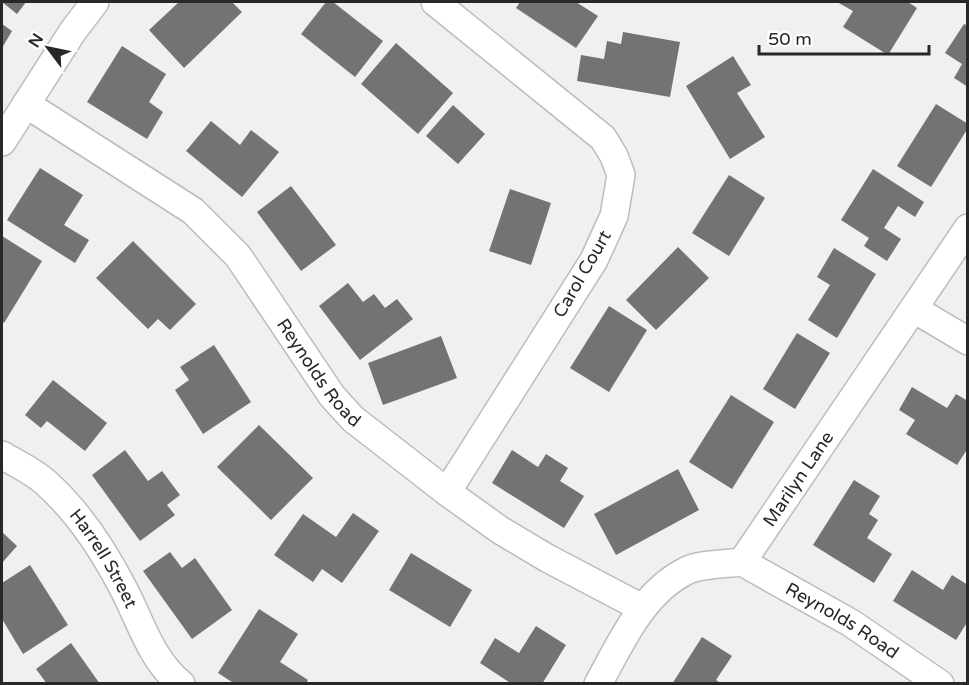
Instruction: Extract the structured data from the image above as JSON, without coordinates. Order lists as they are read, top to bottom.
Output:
{
  "streets": {
    "street": [
      "Carol Court",
      "Reynolds Road",
      "Marilyn Lane",
      "Harrell Street"
    ]
  },
  "crossings": [
    ["Carol Court", "Reynolds Road"],
    ["Reynolds Road", "Marilyn Lane"]
  ],
  "scale_bar": "50 m",
  "north": "top left"
}
